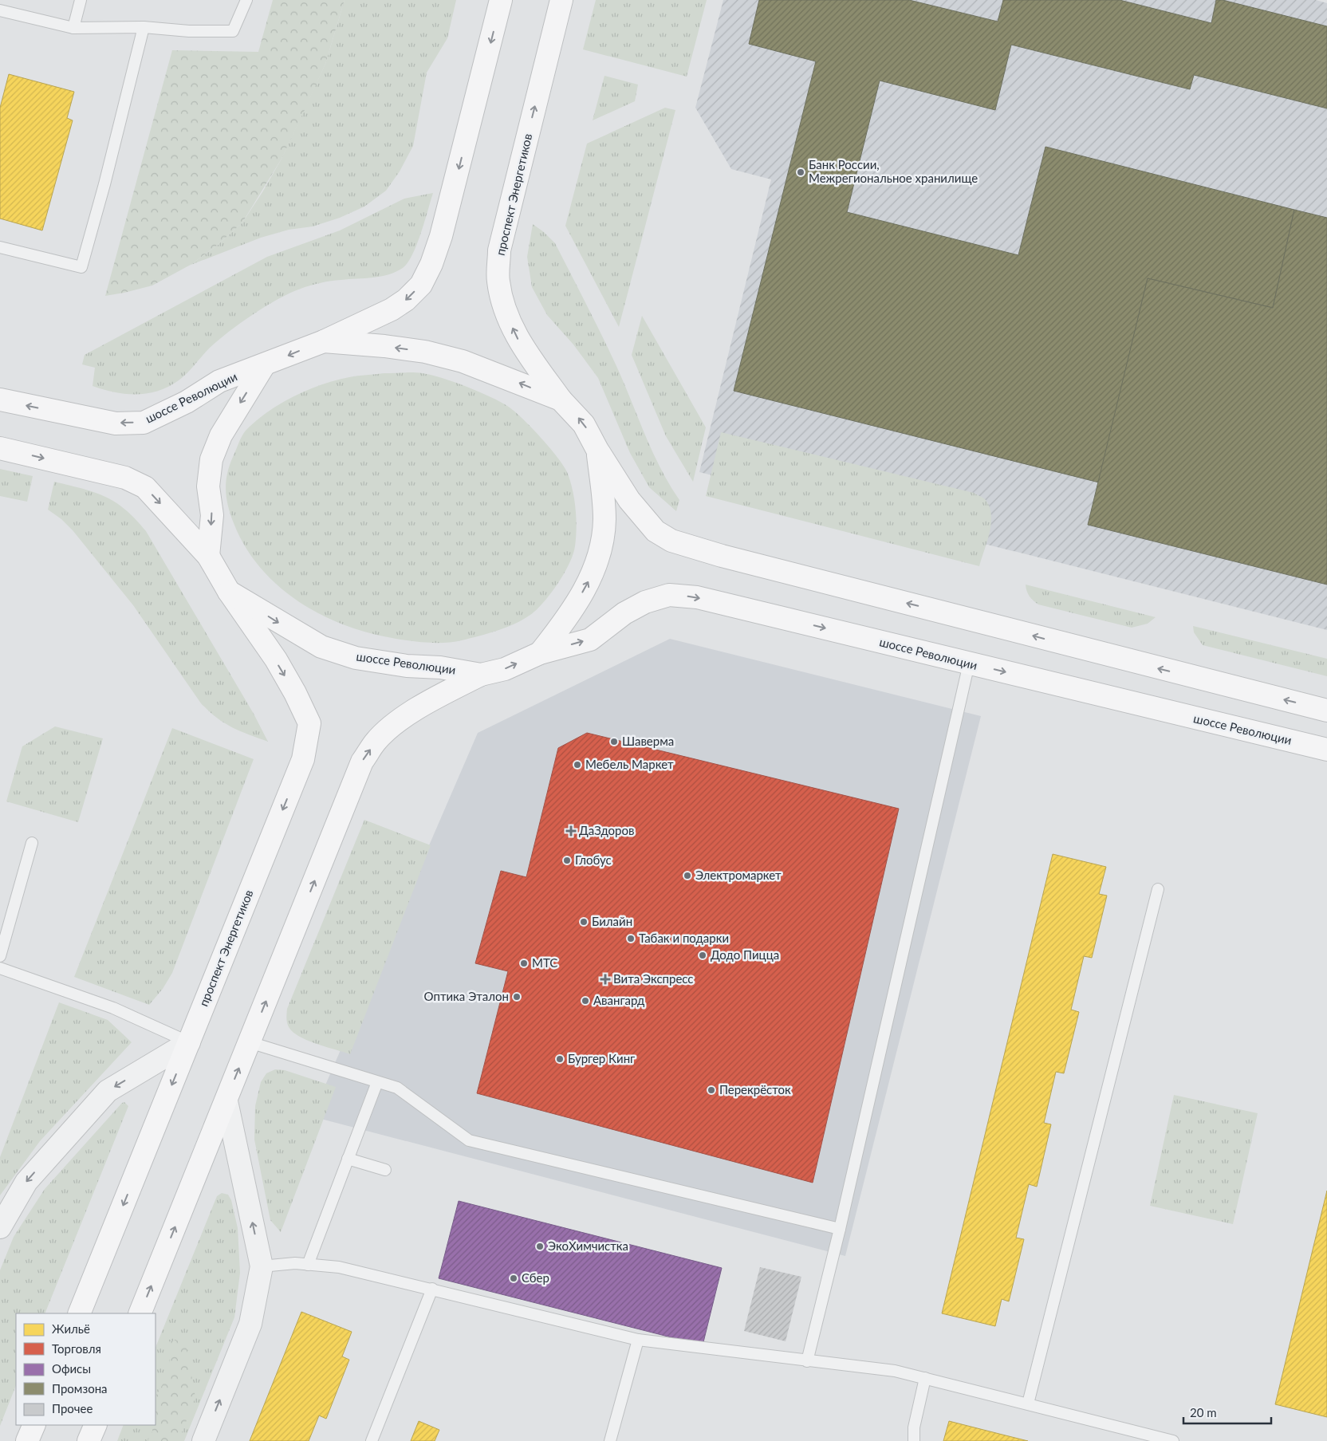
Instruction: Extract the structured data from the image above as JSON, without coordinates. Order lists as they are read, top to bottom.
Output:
{
  "streets": {
    "main road": ["проспект Энергетиков", "шоссе Революции"]
  },
  "crossings": [
    ["проспект Энергетиков", "шоссе Революции"]
  ],
  "places": {
    "other": [
      "Банк России, Межрегиональное хранилище",
      "Шаверма",
      "Мебель Маркет",
      "Глобус",
      "Электромаркет",
      "Билайн",
      "Табак и подарки",
      "Додо Пицца",
      "МТС",
      "Оптика Эталон",
      "Авангард",
      "Бургер Кинг",
      "Перекрёсток",
      "ЭкоХимчистка",
      "Сбер"
    ],
    "health": ["ДаЗдоров", "Вита Экспресс"]
  },
  "legend": [
    "Жильё",
    "Торговля",
    "Офисы",
    "Промзона",
    "Прочее"
  ],
  "scale_bar": "20 m"
}
